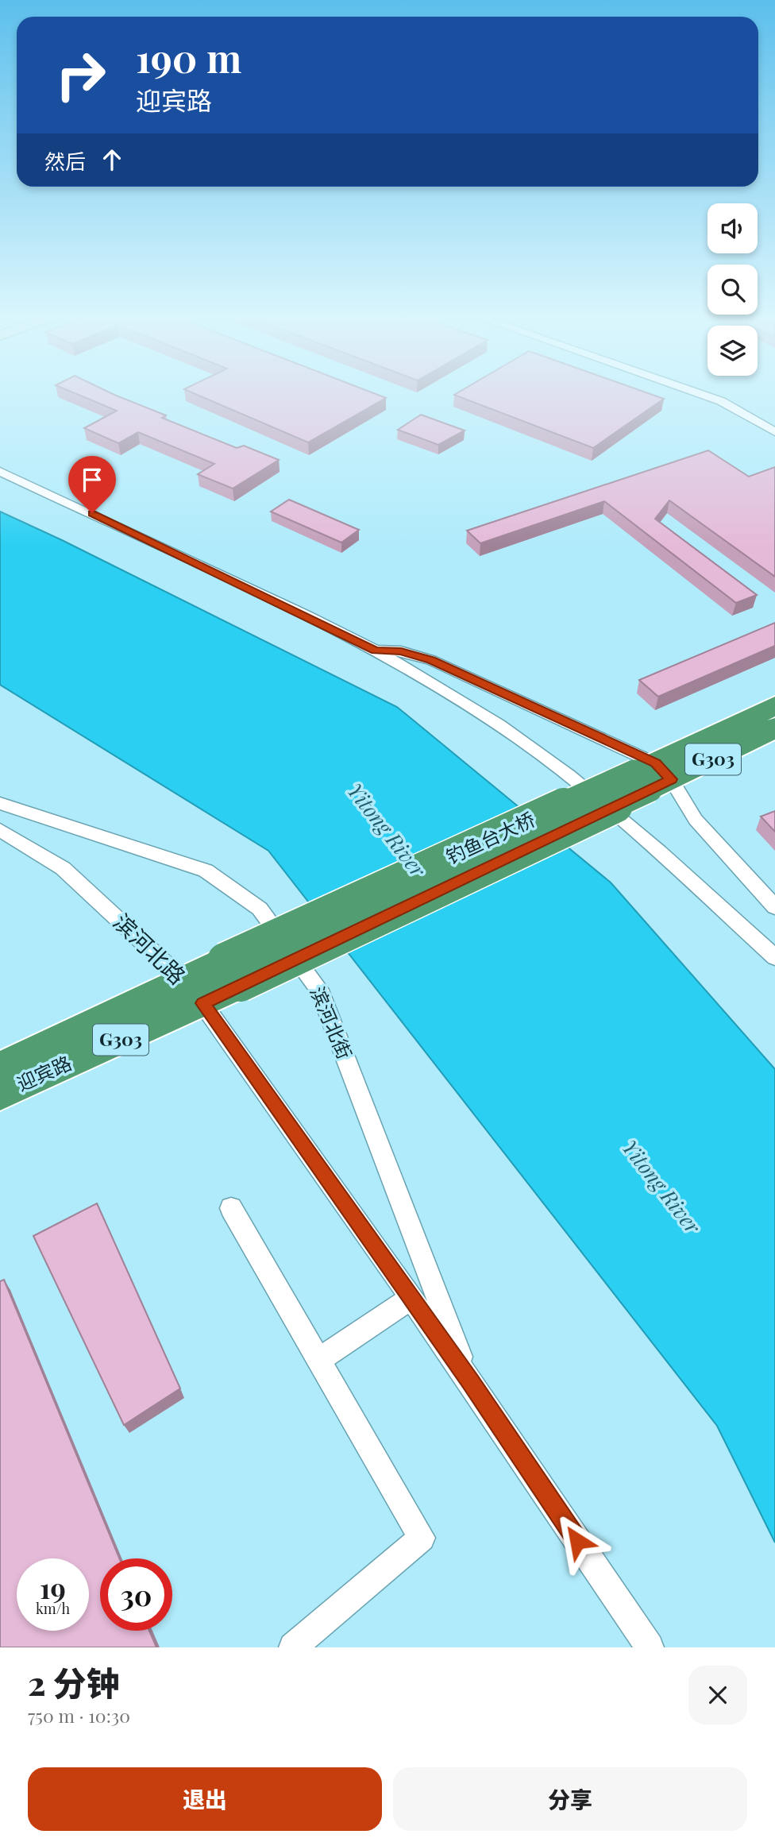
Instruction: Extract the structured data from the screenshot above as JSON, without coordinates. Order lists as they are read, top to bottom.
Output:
{
  "streets": {
    "highway": ["G303", "迎宾路"],
    "street": ["滨河北路", "滨河北街"]
  },
  "crossings": [
    ["G303", "迎宾路"],
    ["滨河北路", "滨河北街"],
    ["滨河北路", "迎宾路"]
  ],
  "water": ["Yitong River"],
  "page": {
    "turn": ["190 m", "迎宾路"],
    "then": "然后",
    "speed": "19 km/h",
    "limit": "30",
    "heading": ["2 分钟", "750 m · 10:30"],
    "buttons": ["退出", "分享"]
  }
}
